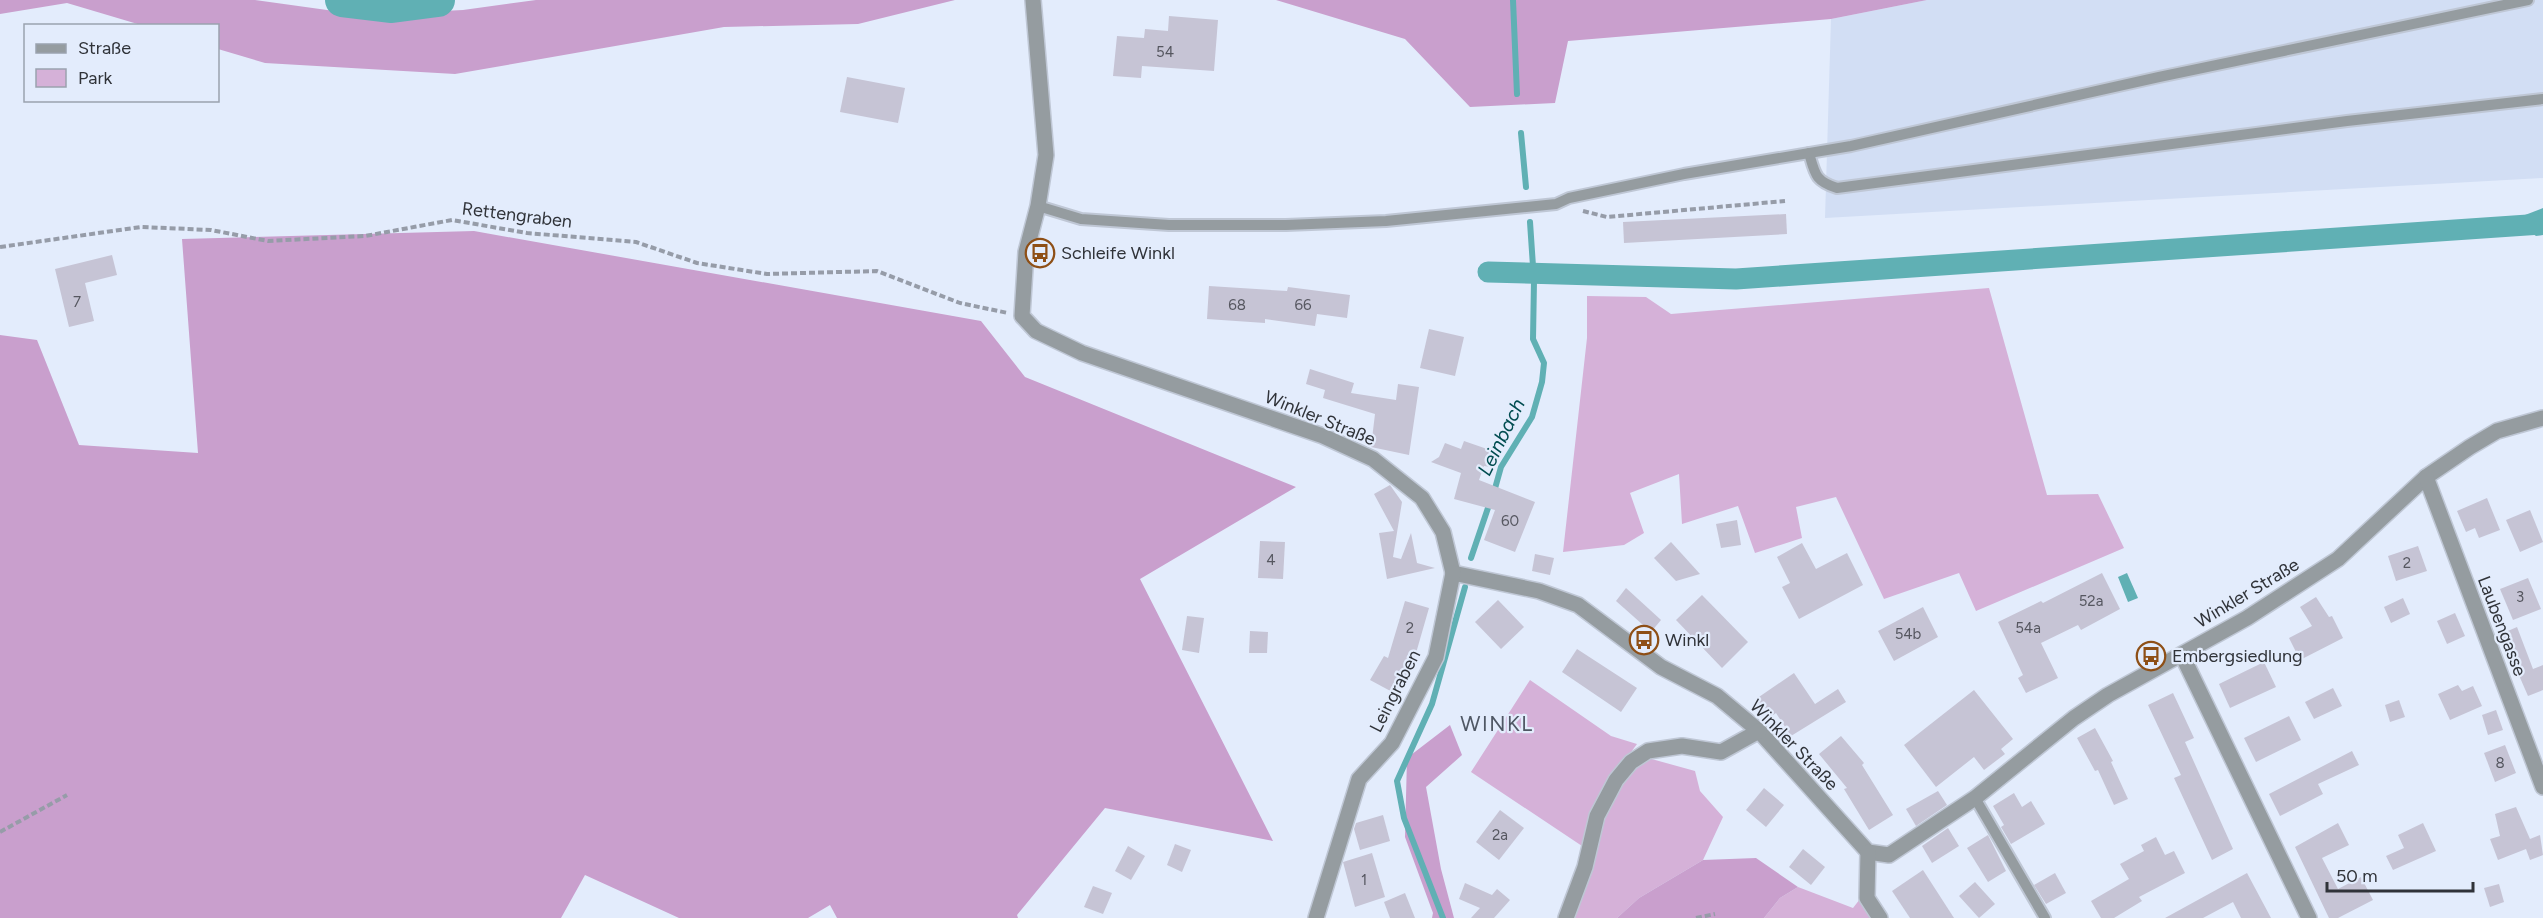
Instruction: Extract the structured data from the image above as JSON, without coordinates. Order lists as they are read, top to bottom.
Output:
{
  "streets": {
    "street": ["Winkler Straße", "Laubengasse", "Leingraben"],
    "path": ["Rettengraben"]
  },
  "crossings": [
    ["Rettengraben", "Winkler Straße"],
    ["Winkler Straße", "Laubengasse"],
    ["Winkler Straße", "Leingraben"]
  ],
  "districts": ["WINKL"],
  "water": ["Leinbach"],
  "places": {
    "bus stop": ["Schleife Winkl", "Winkl", "Embergsiedlung"]
  },
  "house_numbers": [
    "54",
    "7",
    "68",
    "66",
    "60",
    "4",
    "2",
    "3",
    "52a",
    "2",
    "54a",
    "54b",
    "8",
    "2a",
    "1"
  ],
  "legend": ["Straße", "Park"],
  "scale_bar": "50 m"
}
